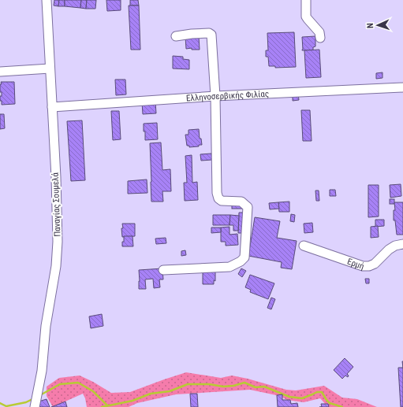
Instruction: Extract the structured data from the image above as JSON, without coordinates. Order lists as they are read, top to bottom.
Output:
{
  "streets": {
    "street": ["Ελληνοσερβικής Φιλίας", "Παναγίας Σουμελά", "Ερμή"]
  },
  "crossings": [
    ["Ελληνοσερβικής Φιλίας", "Παναγίας Σουμελά"]
  ],
  "north": "left"
}
